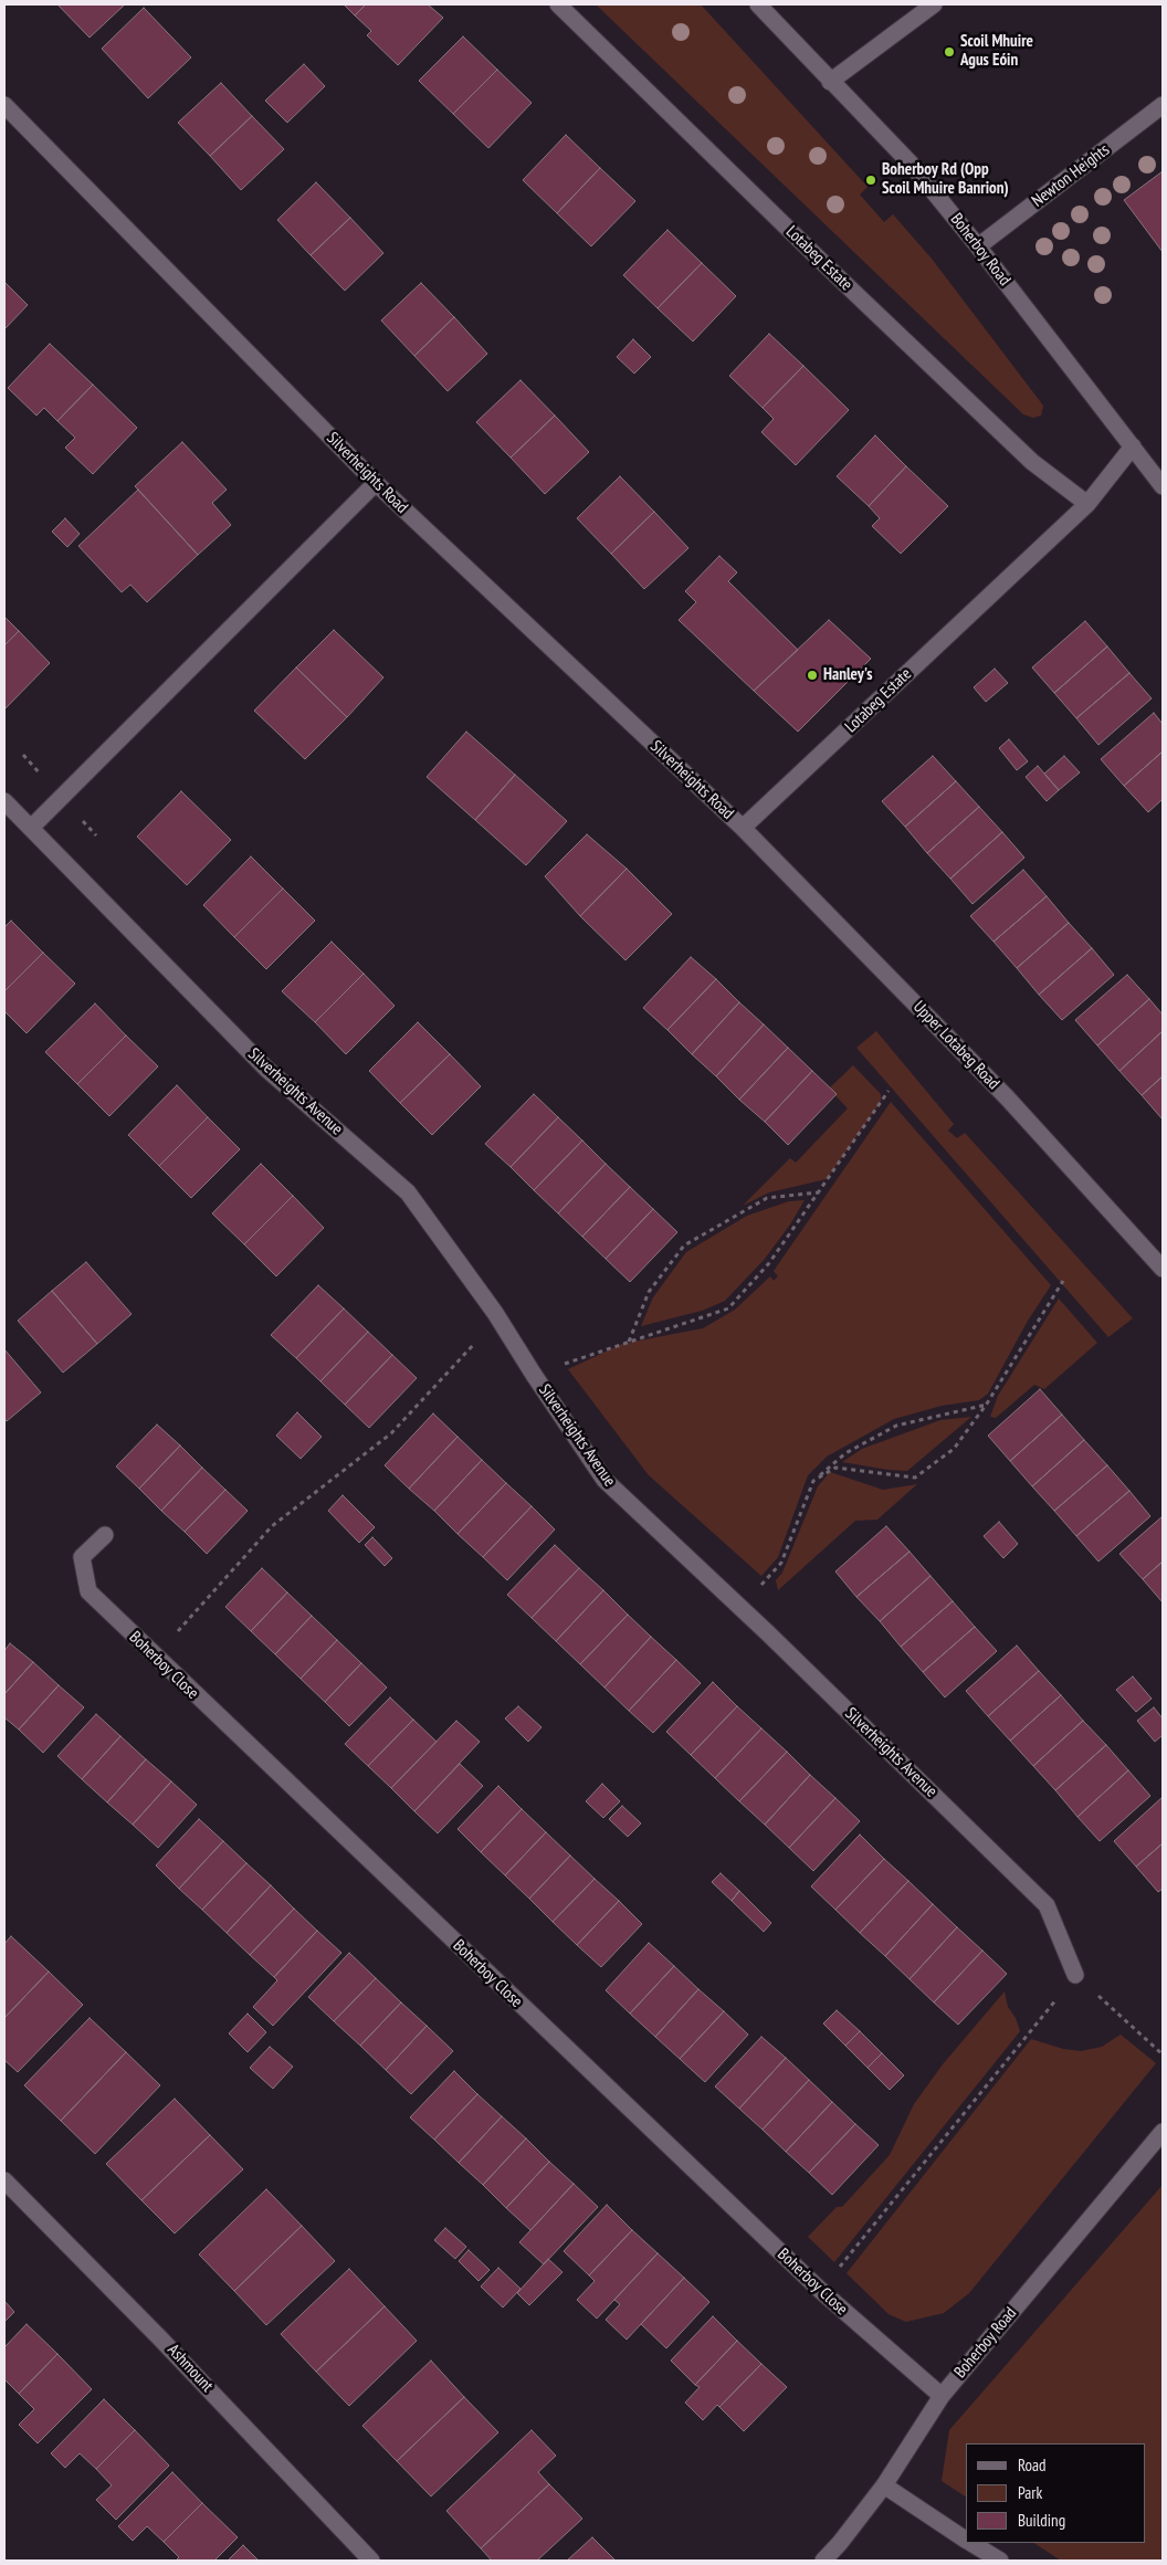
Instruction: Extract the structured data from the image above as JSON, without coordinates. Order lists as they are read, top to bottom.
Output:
{
  "streets": {
    "street": [
      "Newton Heights",
      "Boherboy Road",
      "Lotabeg Estate",
      "Silverheights Road",
      "Upper Lotabeg Road",
      "Silverheights Avenue",
      "Boherboy Close",
      "Ashmount"
    ]
  },
  "crossings": [
    ["Newton Heights", "Boherboy Road"],
    ["Boherboy Road", "Lotabeg Estate"],
    ["Boherboy Road", "Boherboy Close"],
    ["Lotabeg Estate", "Silverheights Road"],
    ["Lotabeg Estate", "Upper Lotabeg Road"],
    ["Silverheights Road", "Upper Lotabeg Road"]
  ],
  "places": ["Scoil Mhuire Agus Eóin", "Boherboy Rd (Opp Scoil Mhuire Banrion)", "Hanley's"],
  "legend": ["Road", "Park", "Building"]
}
